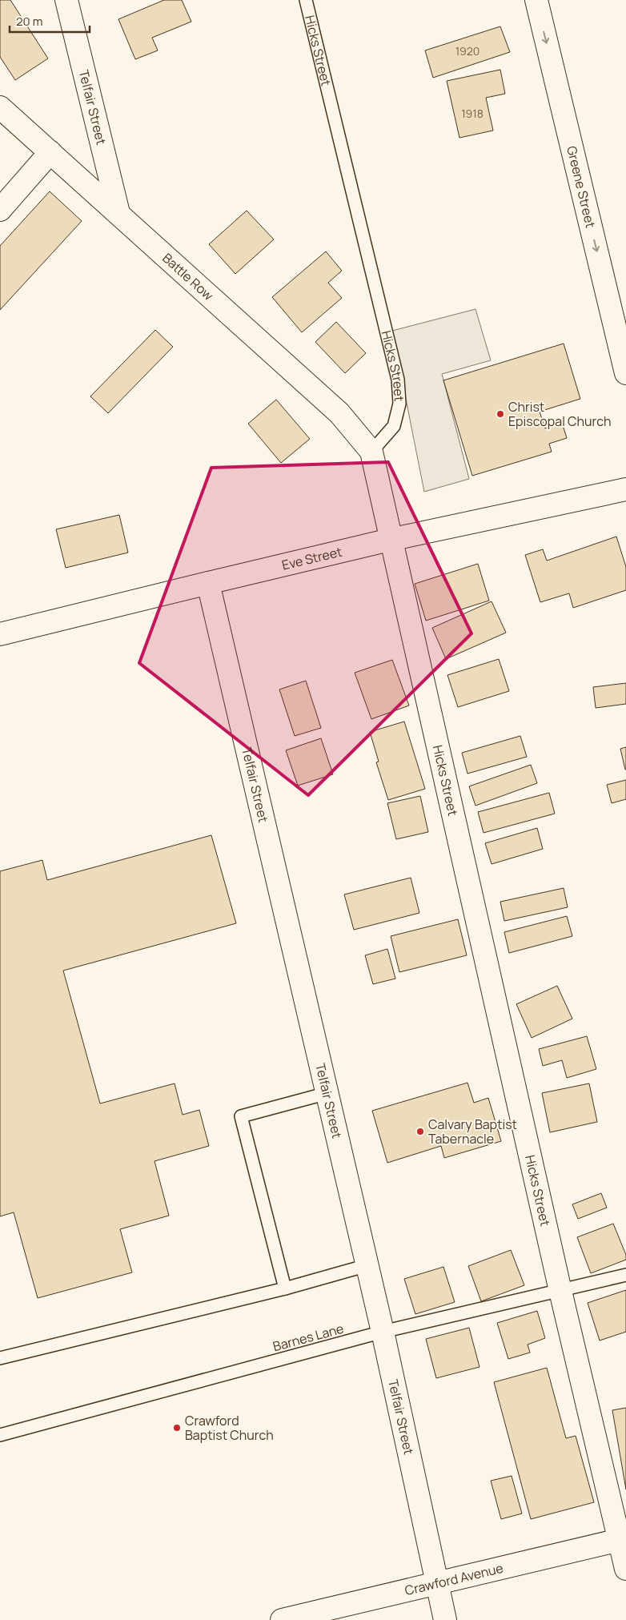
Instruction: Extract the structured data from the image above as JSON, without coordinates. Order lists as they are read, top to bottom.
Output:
{
  "streets": {
    "street": [
      "Hicks Street",
      "Telfair Street",
      "Greene Street",
      "Battle Row",
      "Eve Street",
      "Crawford Avenue"
    ],
    "lane": ["Barnes Lane"]
  },
  "crossings": [
    ["Hicks Street", "Battle Row"],
    ["Hicks Street", "Eve Street"],
    ["Hicks Street", "Barnes Lane"],
    ["Hicks Street", "Crawford Avenue"],
    ["Telfair Street", "Battle Row"],
    ["Telfair Street", "Eve Street"],
    ["Telfair Street", "Barnes Lane"],
    ["Telfair Street", "Crawford Avenue"]
  ],
  "one_way": ["Greene Street"],
  "places": ["Christ Episcopal Church", "Calvary Baptist Tabernacle", "Crawford Baptist Church"],
  "house_numbers": ["1920", "1918"],
  "scale_bar": "20 m"
}
